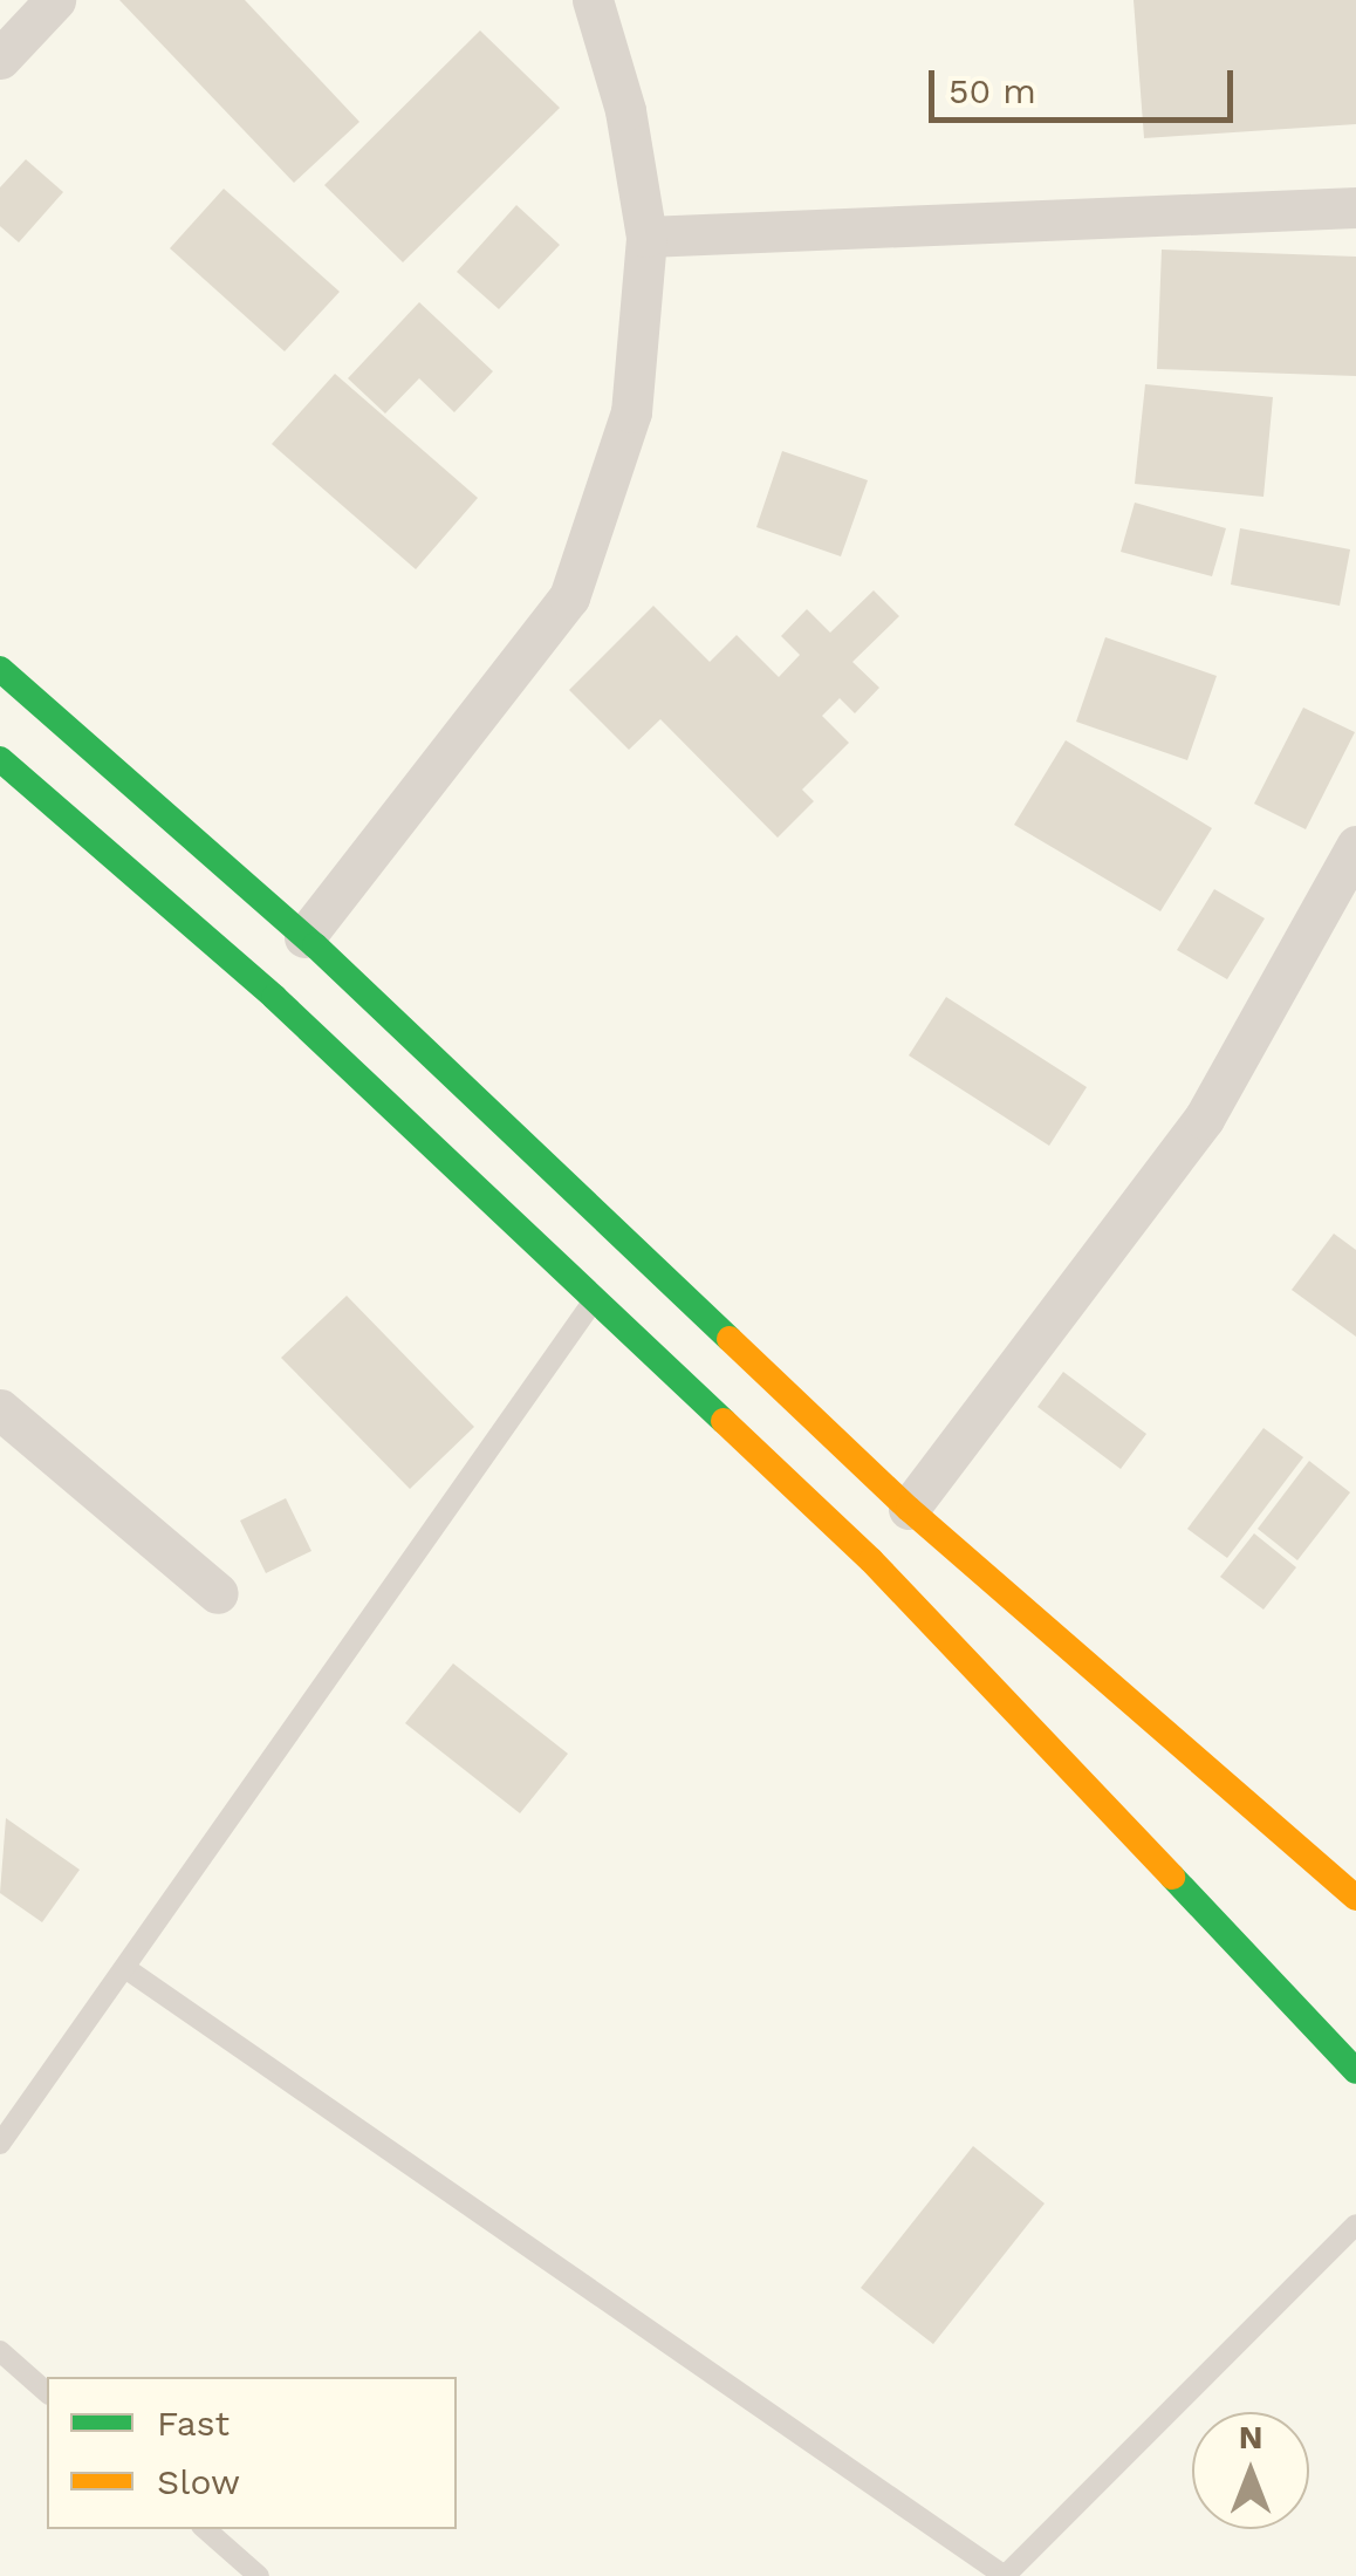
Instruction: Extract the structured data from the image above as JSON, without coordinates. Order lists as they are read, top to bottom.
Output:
{
  "legend": ["Fast", "Slow"],
  "scale_bar": "50 m",
  "north": "top"
}
